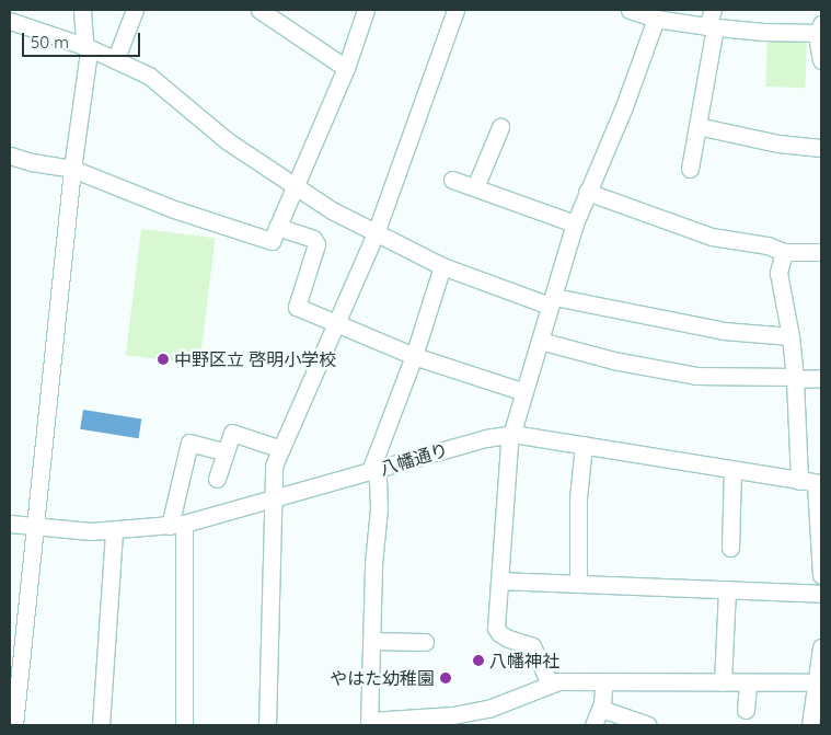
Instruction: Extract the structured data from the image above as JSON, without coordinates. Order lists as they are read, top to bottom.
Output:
{
  "streets": {
    "street": ["八幡通り"]
  },
  "places": ["中野区立 啓明小学校", "八幡神社", "やはた幼稚園"],
  "scale_bar": "50 m"
}
